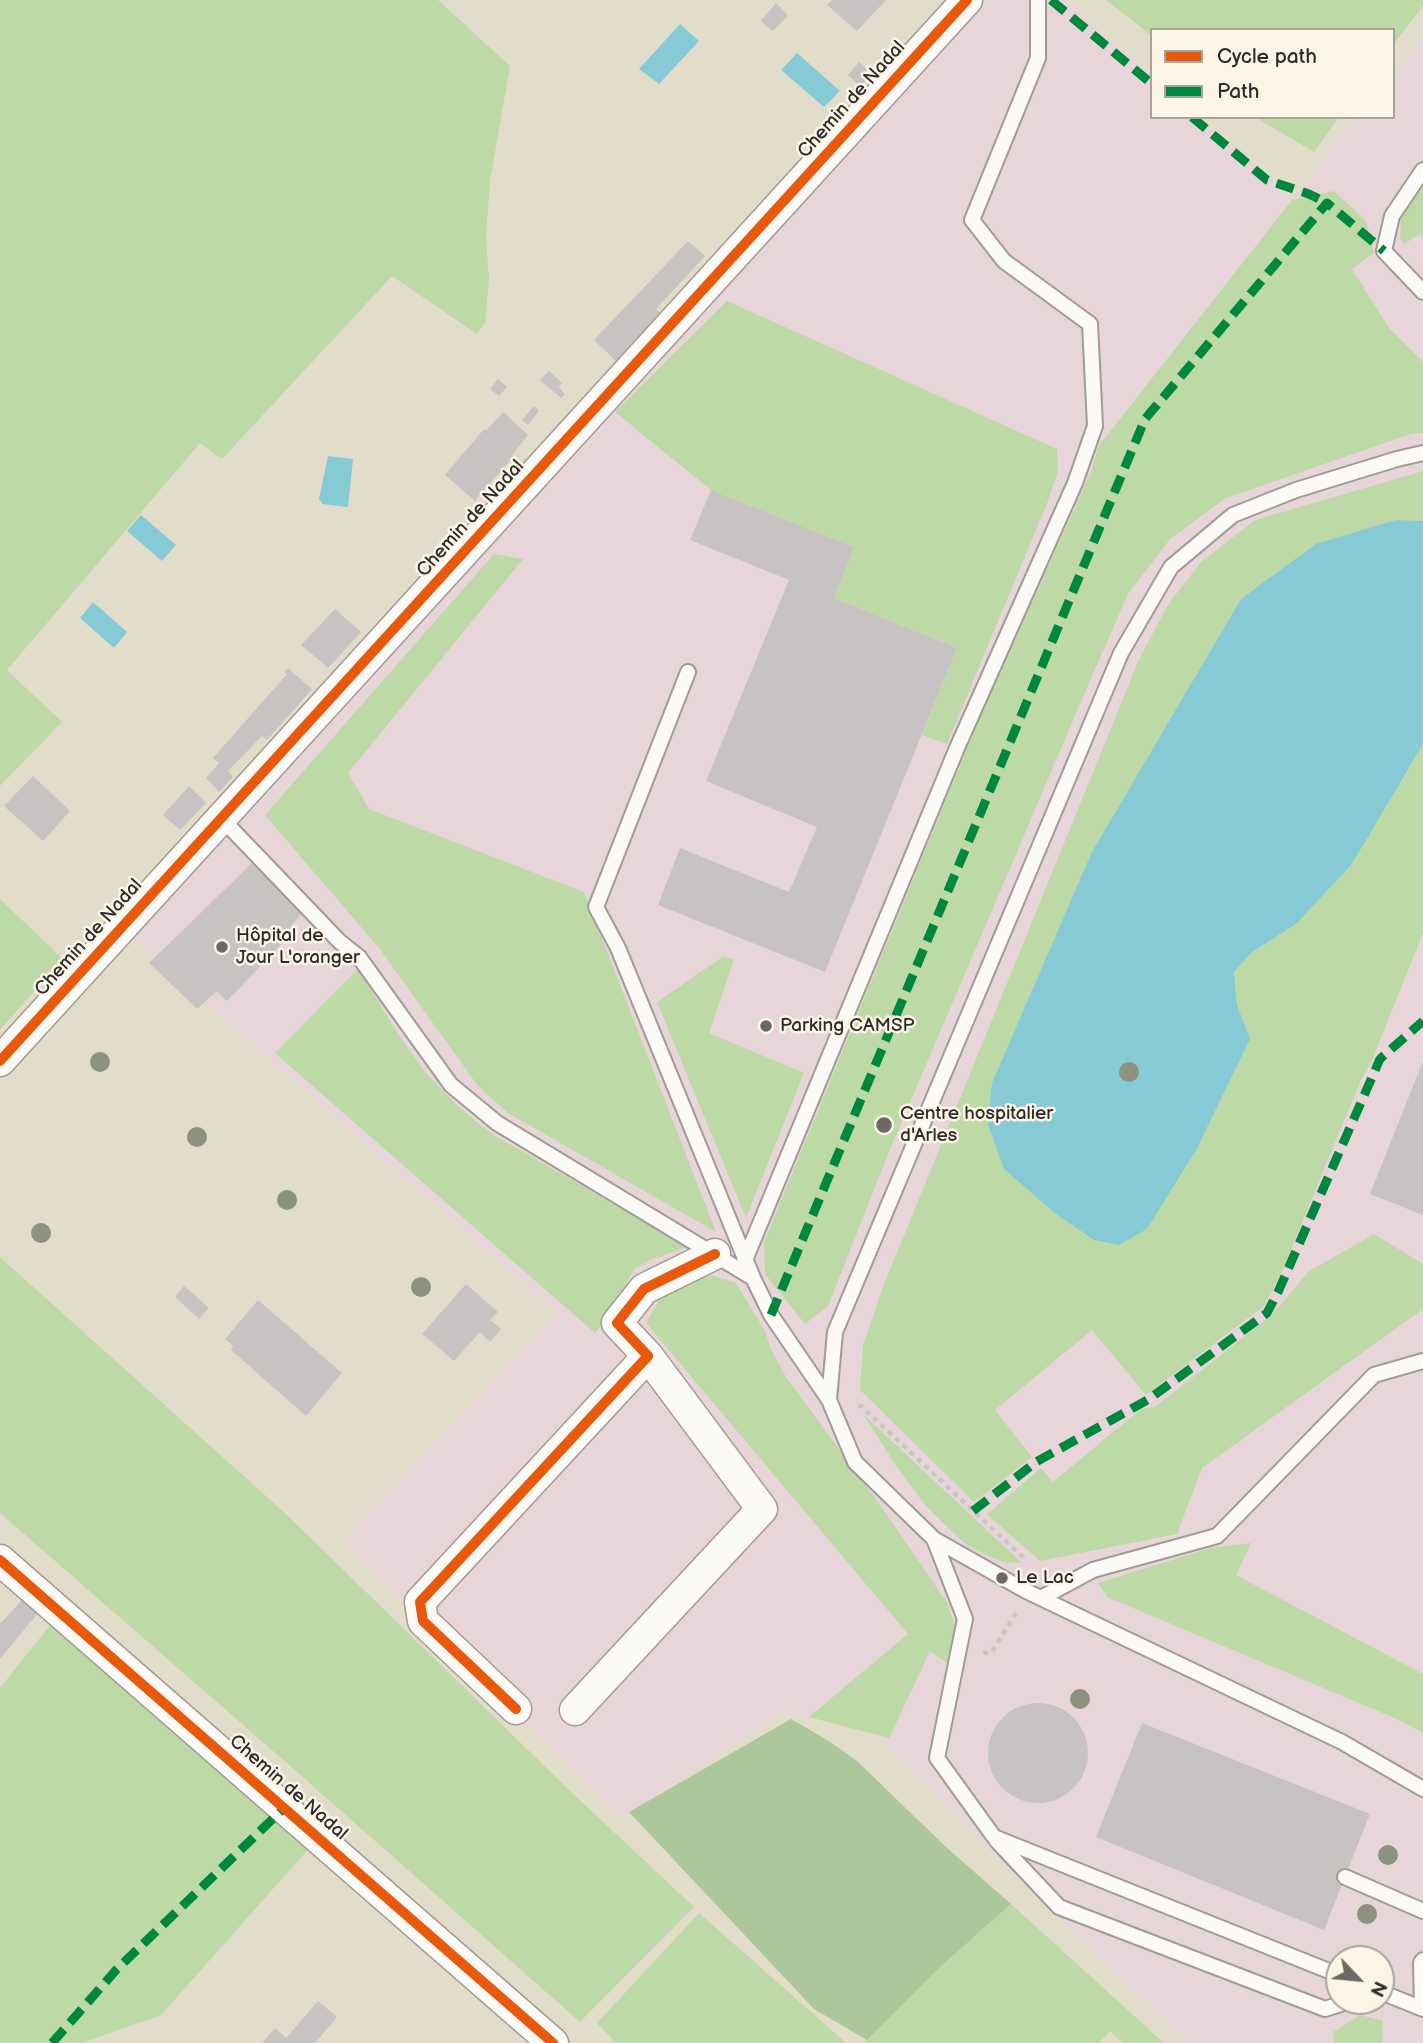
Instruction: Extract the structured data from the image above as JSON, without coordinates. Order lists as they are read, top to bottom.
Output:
{
  "streets": {
    "street": ["Chemin de Nadal"]
  },
  "places": [
    "Hôpital de Jour L'oranger",
    "Parking CAMSP",
    "Centre hospitalier d'Arles",
    "Le Lac"
  ],
  "legend": ["Cycle path", "Path"],
  "north": "bottom right"
}
